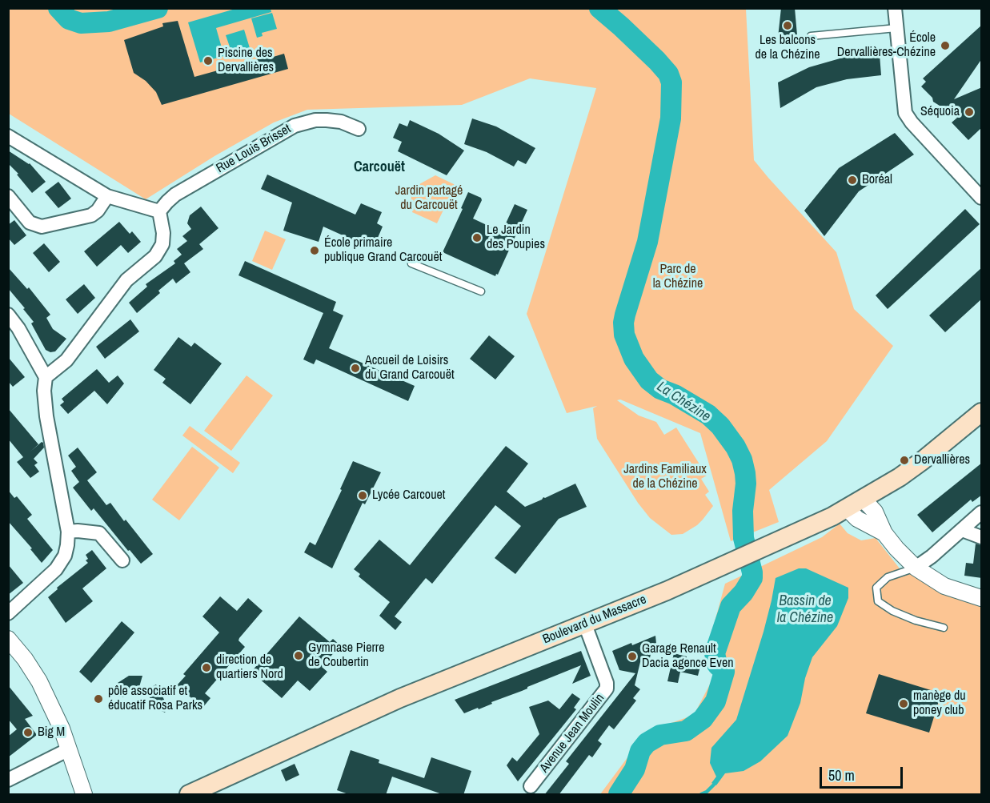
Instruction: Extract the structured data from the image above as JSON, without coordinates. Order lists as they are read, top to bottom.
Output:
{
  "streets": {
    "main road": ["Boulevard du Massacre"],
    "street": ["Rue Louis Brisset", "Avenue Jean Moulin"]
  },
  "crossings": [
    ["Boulevard du Massacre", "Avenue Jean Moulin"]
  ],
  "districts": ["Carcouët"],
  "water": ["La Chézine", "Bassin de la Chézine"],
  "parks": ["Jardin partagé du Carcouët", "Parc de la Chézine", "Jardins Familiaux de la Chézine"],
  "places": [
    "Les balcons de la Chézine",
    "École Dervallières-Chézine",
    "Piscine des Dervallières",
    "Séquoia",
    "Boréal",
    "Le Jardin des Poupies",
    "École primaire publique Grand Carcouët",
    "Accueil de Loisirs du Grand Carcouët",
    "Dervallières",
    "Lycée Carcouet",
    "Gymnase Pierre de Coubertin",
    "Garage Renault Dacia agence Even",
    "direction de quartiers Nord",
    "pôle associatif et éducatif Rosa Parks",
    "manège du poney club",
    "Big M"
  ],
  "scale_bar": "50 m"
}
